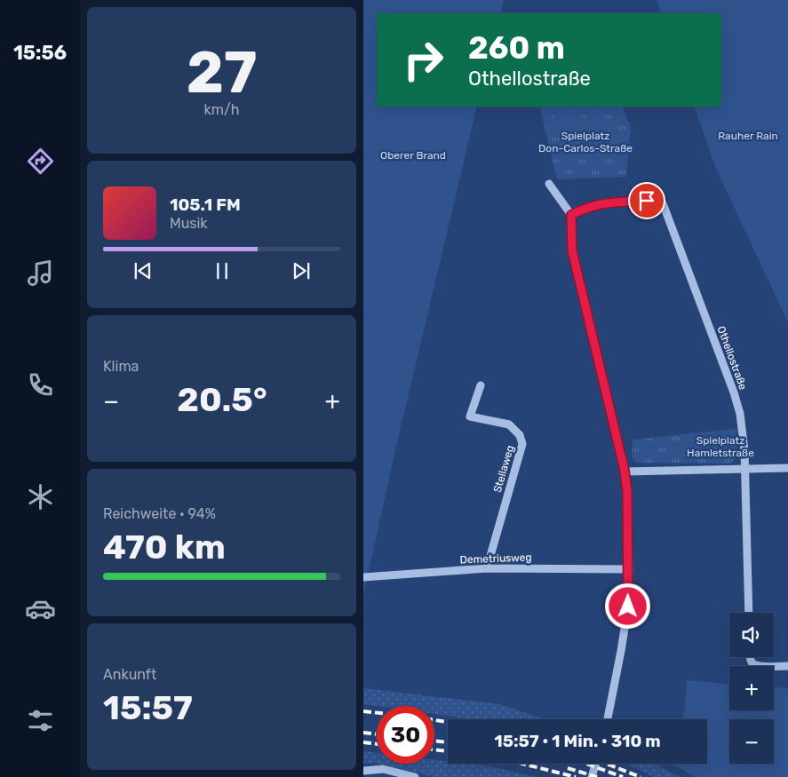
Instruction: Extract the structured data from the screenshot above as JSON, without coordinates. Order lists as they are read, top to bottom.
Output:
{
  "streets": {
    "street": ["Othellostraße", "Stellaweg", "Demetriusweg"]
  },
  "crossings": [
    ["Stellaweg", "Demetriusweg"]
  ],
  "parks": [
    "Spielplatz Don-Carlos-Straße",
    "Rauher Rain",
    "Oberer Brand",
    "Spielplatz Hamletstraße"
  ],
  "page": {
    "tabs": "15:56",
    "tile": [
      ["27", "km/h"],
      "Klima",
      ["Reichweite · 94%", "470 km"],
      ["Ankunft", "15:57"]
    ],
    "turn": ["260 m", "Othellostraße"],
    "song": ["105.1 FM", "Musik"],
    "heat": ["−", "20.5°", "+"],
    "map_buttons": ["+", "−"],
    "limit": "30",
    "trip": "15:57 · 1 Min. · 310 m"
  }
}
